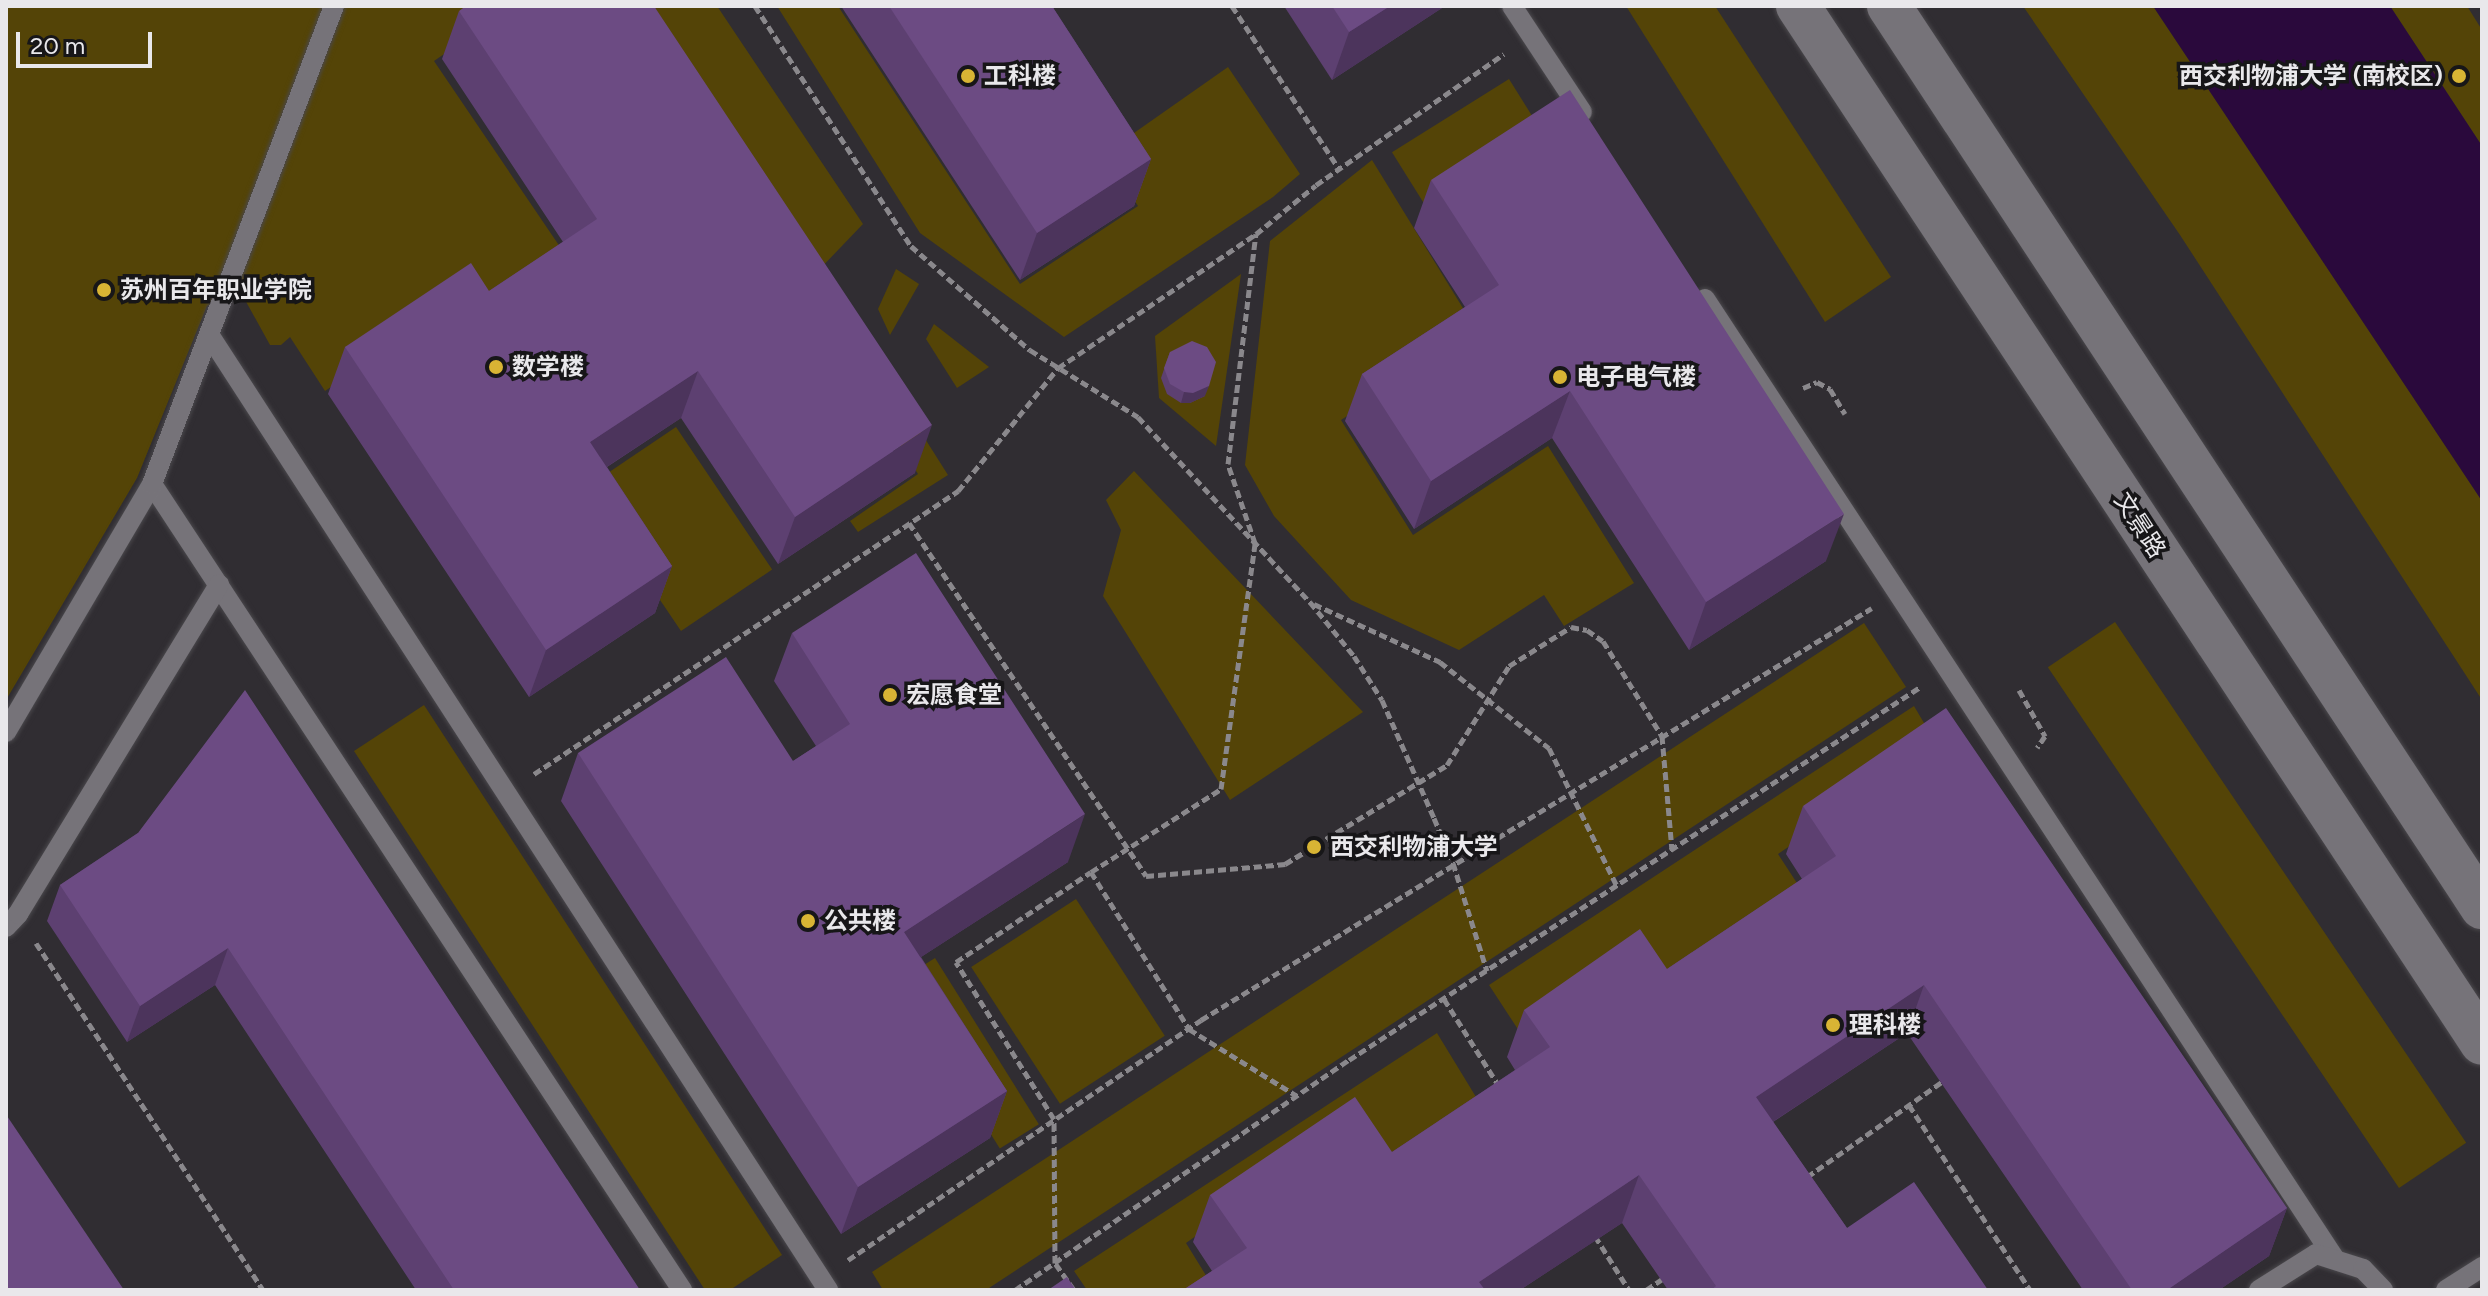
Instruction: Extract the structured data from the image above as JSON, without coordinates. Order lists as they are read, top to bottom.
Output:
{
  "streets": {
    "main road": ["文景路"]
  },
  "places": [
    "工科楼",
    "西交利物浦大学 (南校区)",
    "苏州百年职业学院",
    "数学楼",
    "电子电气楼",
    "宏愿食堂",
    "西交利物浦大学",
    "公共楼",
    "理科楼"
  ],
  "scale_bar": "20 m"
}
